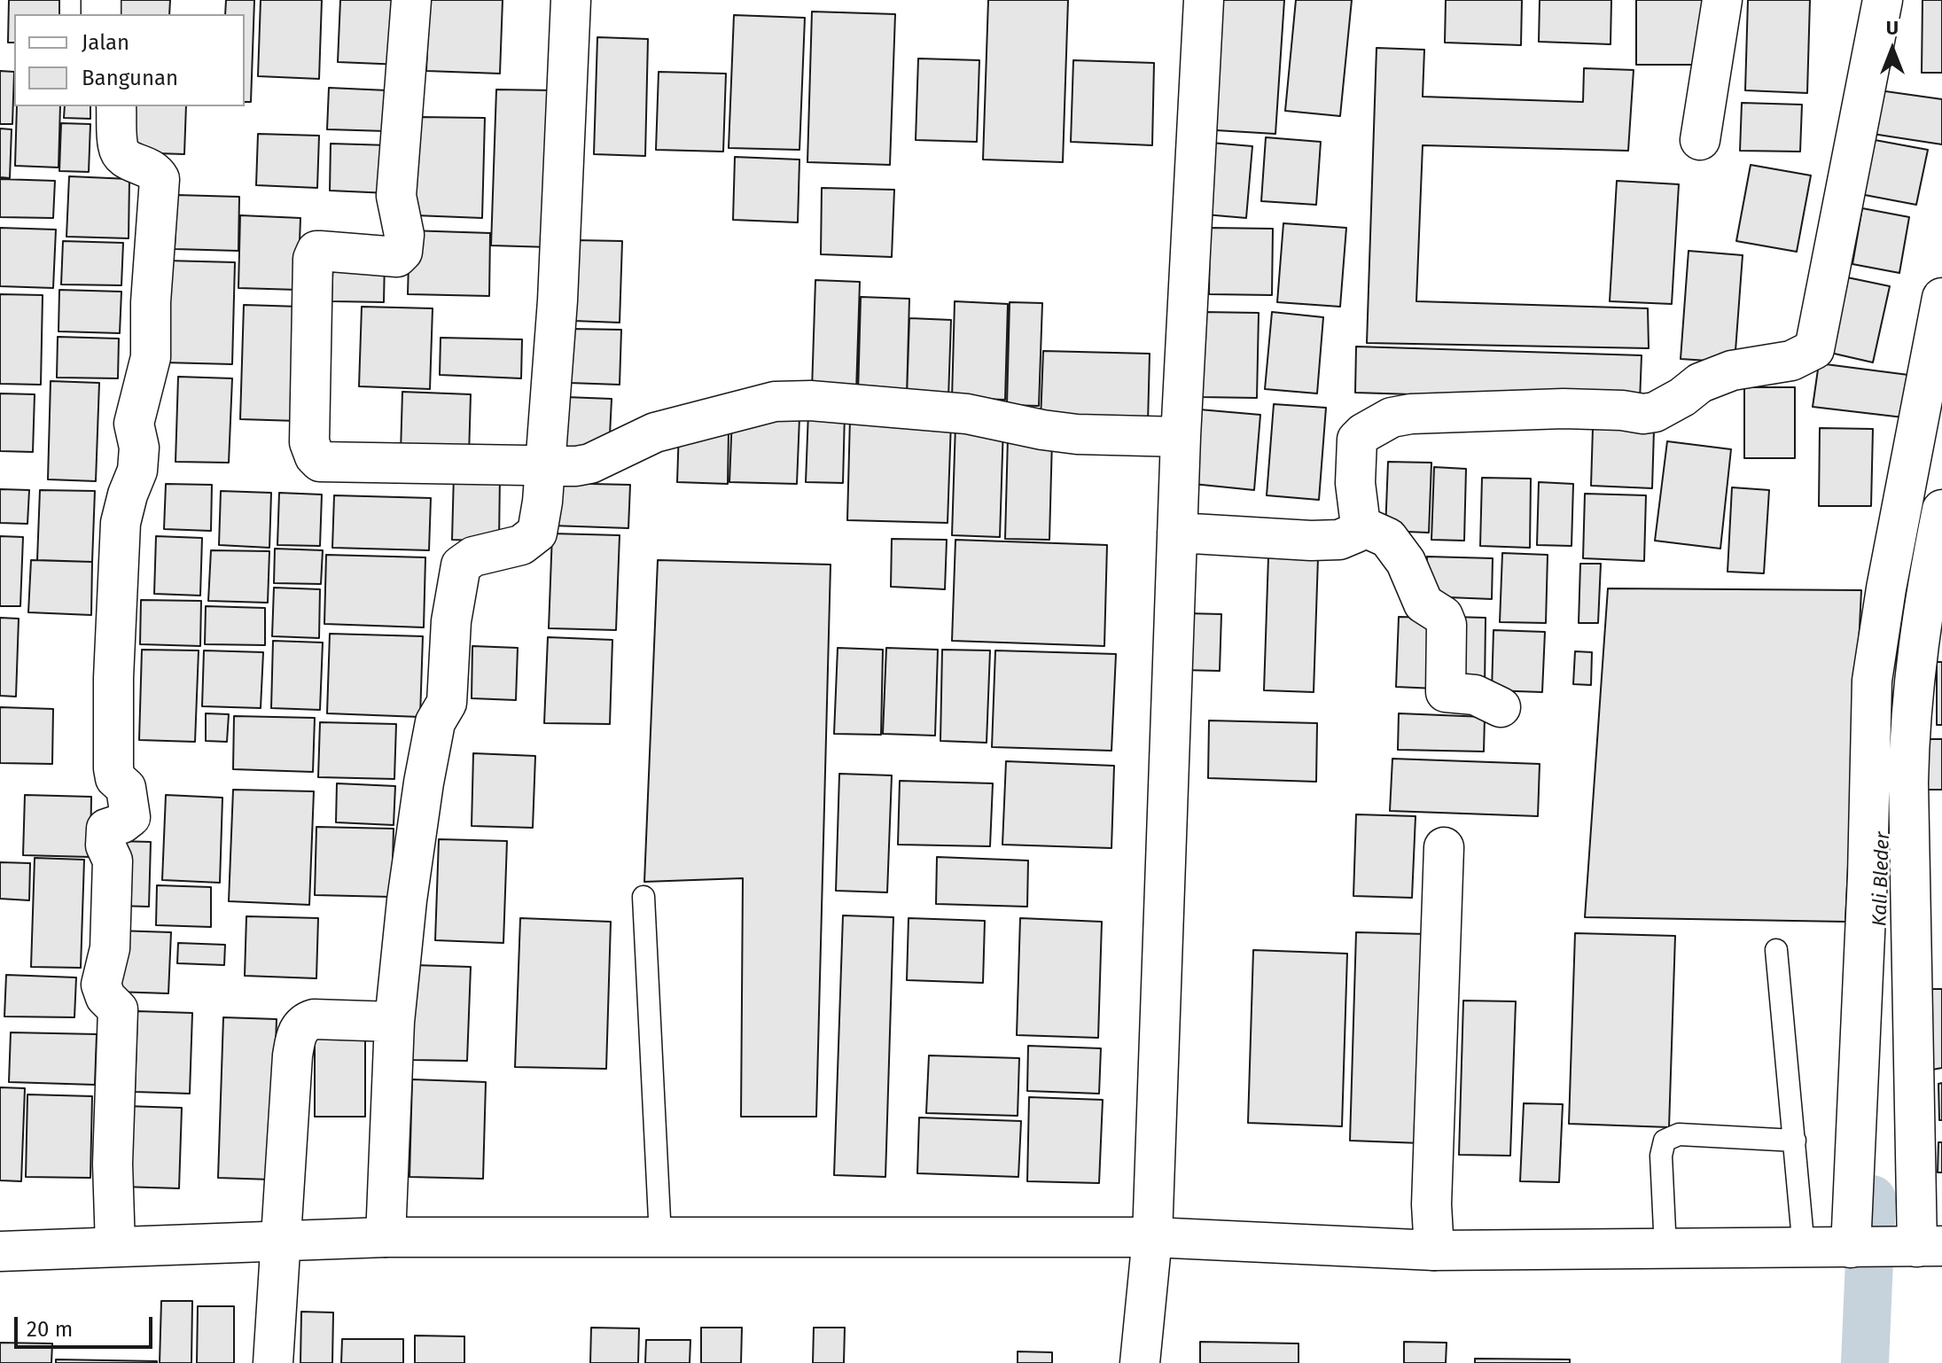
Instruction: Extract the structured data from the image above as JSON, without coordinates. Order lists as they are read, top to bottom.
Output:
{
  "water": ["Kali Bleder"],
  "legend": ["Jalan", "Bangunan"],
  "scale_bar": "20 m",
  "north": "top"
}
